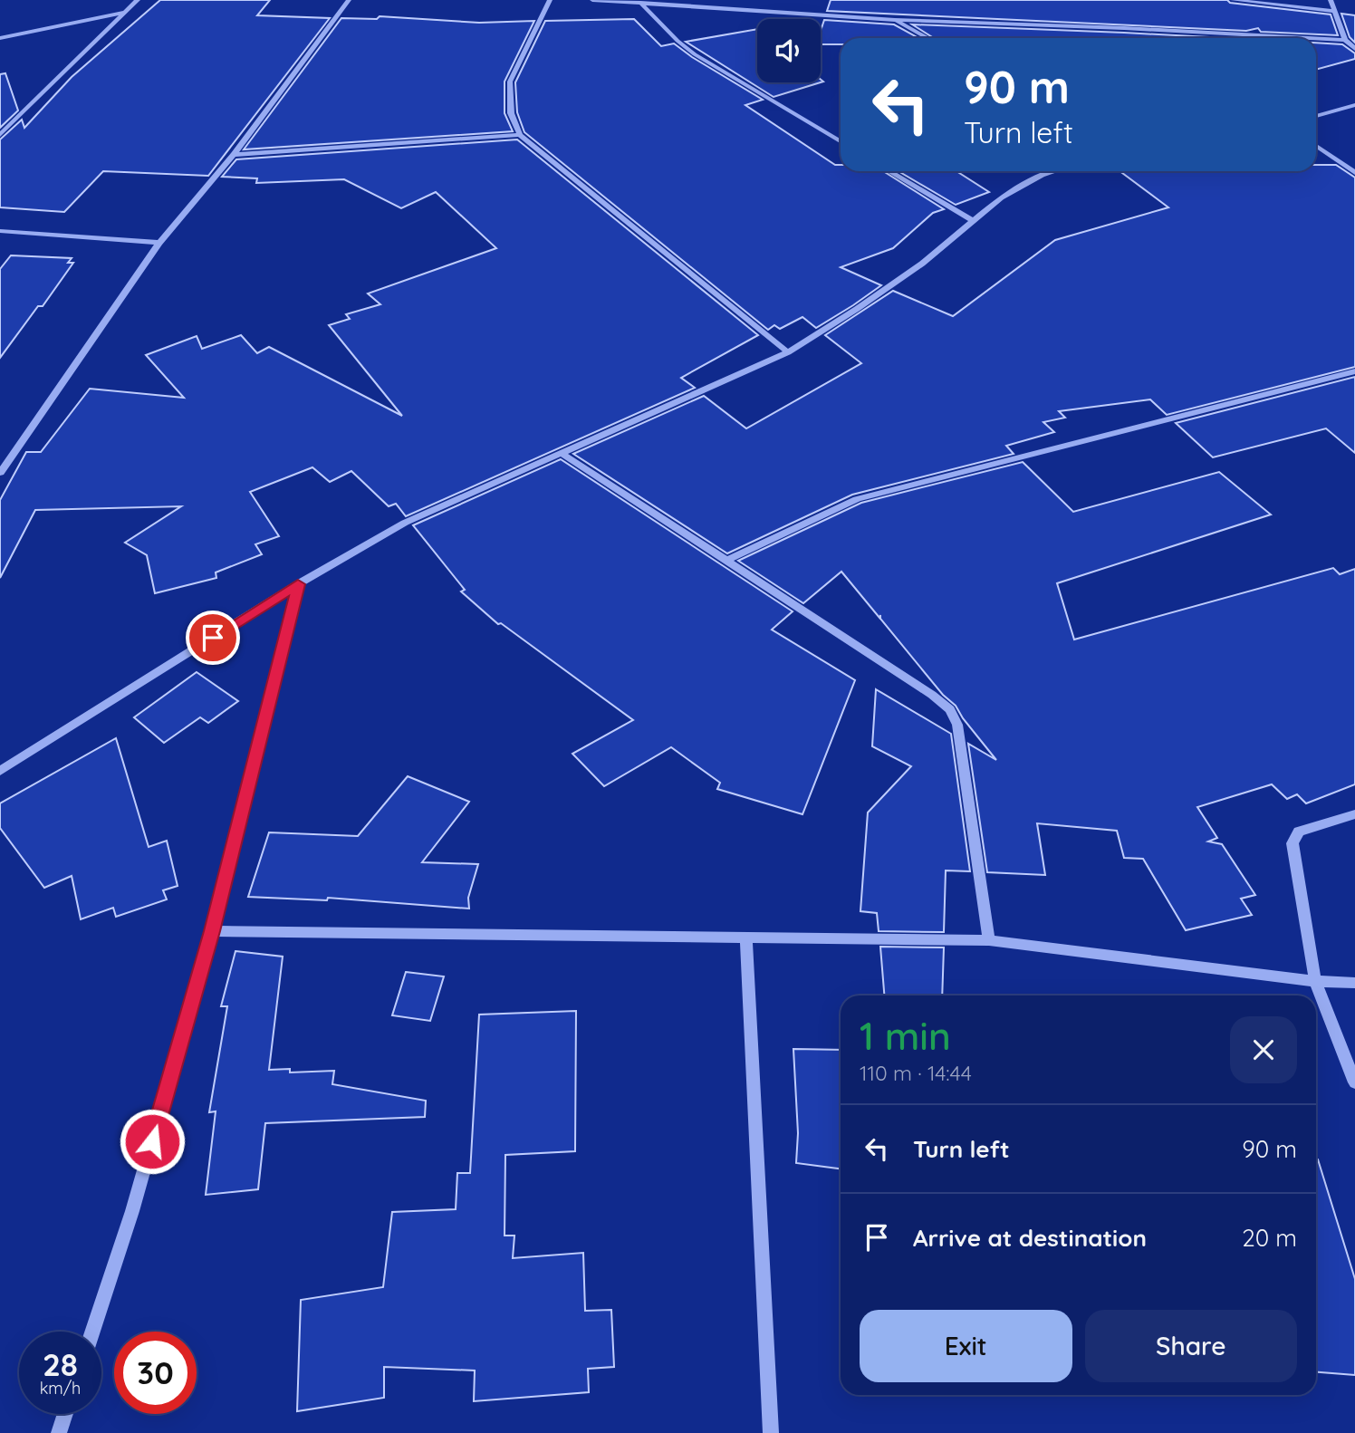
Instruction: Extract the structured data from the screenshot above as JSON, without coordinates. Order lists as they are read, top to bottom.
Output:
{
  "page": {
    "turn": ["90 m", "Turn left"],
    "heading": ["1 min", "110 m · 14:44"],
    "list": [
      {
        "name": "Turn left",
        "value": "90 m"
      },
      {
        "name": "Arrive at destination",
        "value": "20 m"
      }
    ],
    "buttons": ["Exit", "Share"],
    "speed": "28 km/h",
    "limit": "30"
  }
}
